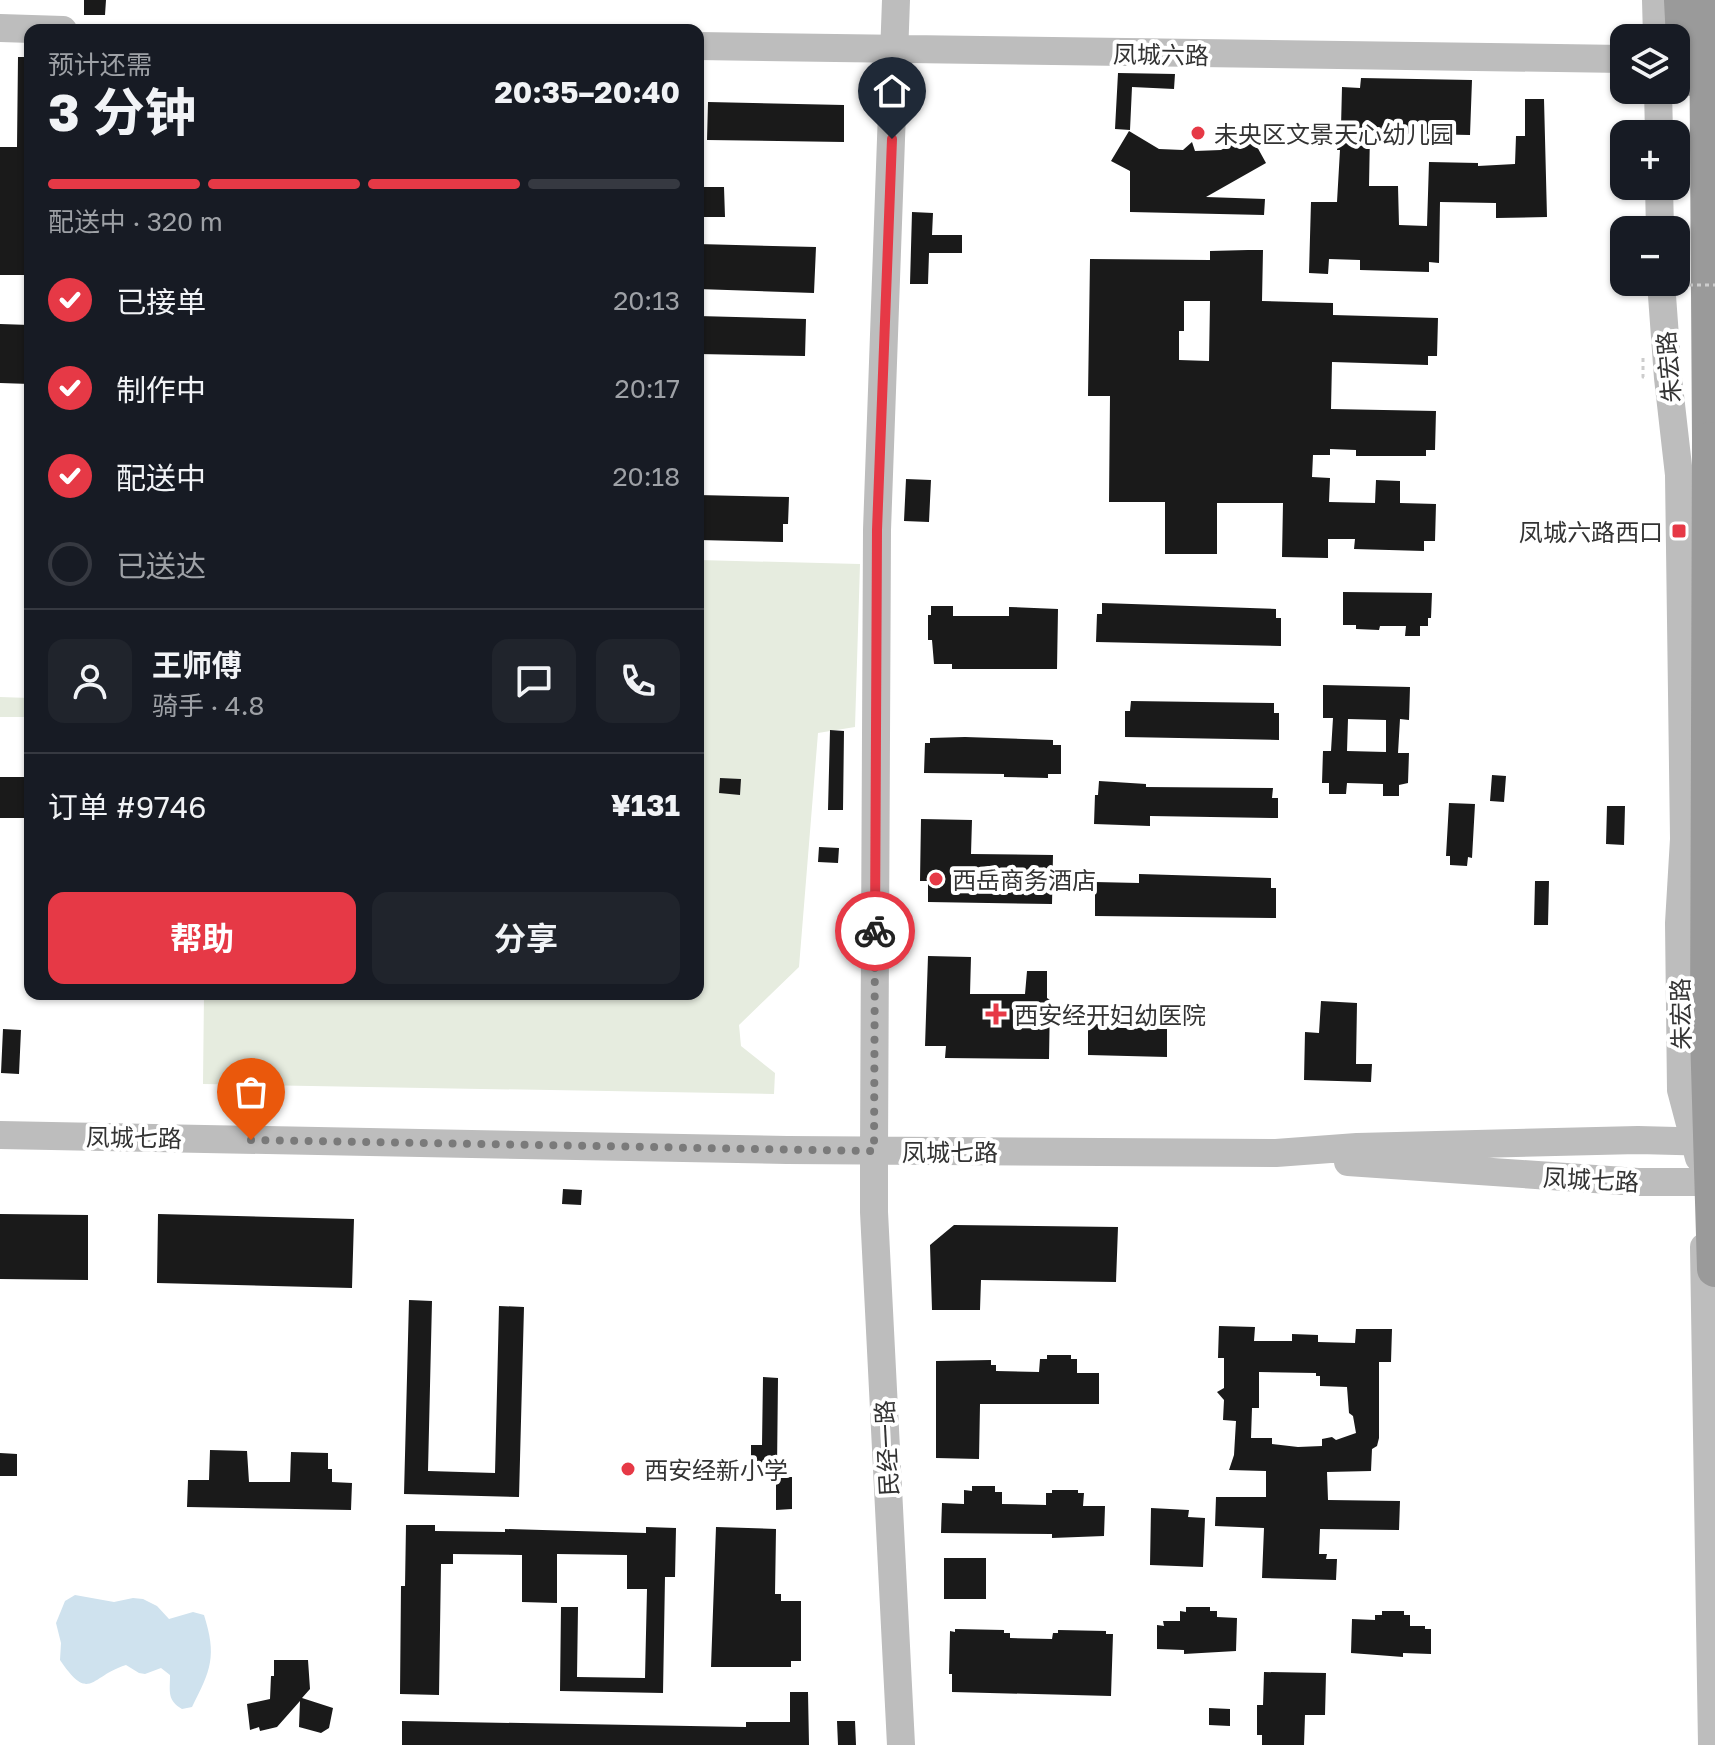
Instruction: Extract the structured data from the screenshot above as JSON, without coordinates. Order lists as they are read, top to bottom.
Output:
{
  "streets": {
    "street": [
      "凤城六路",
      "朱宏路",
      "凤城七路",
      "民经一路"
    ]
  },
  "crossings": [
    ["凤城六路", "民经一路"],
    ["朱宏路", "凤城七路"],
    ["凤城七路", "民经一路"]
  ],
  "places": {
    "other": ["未央区文景天心幼儿园", "西岳商务酒店", "西安经新小学"],
    "transit": ["凤城六路西口"],
    "health": ["西安经开妇幼医院"]
  },
  "page": {
    "map_buttons": ["+", "−"],
    "heading": ["3 分钟", "预计还需", "20:35–20:40"],
    "panel": [
      "王师傅",
      "骑手 · 4.8",
      "订单 #9746",
      "¥131"
    ],
    "bar": "配送中 · 320 m",
    "list": [
      ["已接单", "20:13"],
      ["制作中", "20:17"],
      ["配送中", "20:18"],
      "已送达"
    ],
    "buttons": ["帮助", "分享"]
  }
}
